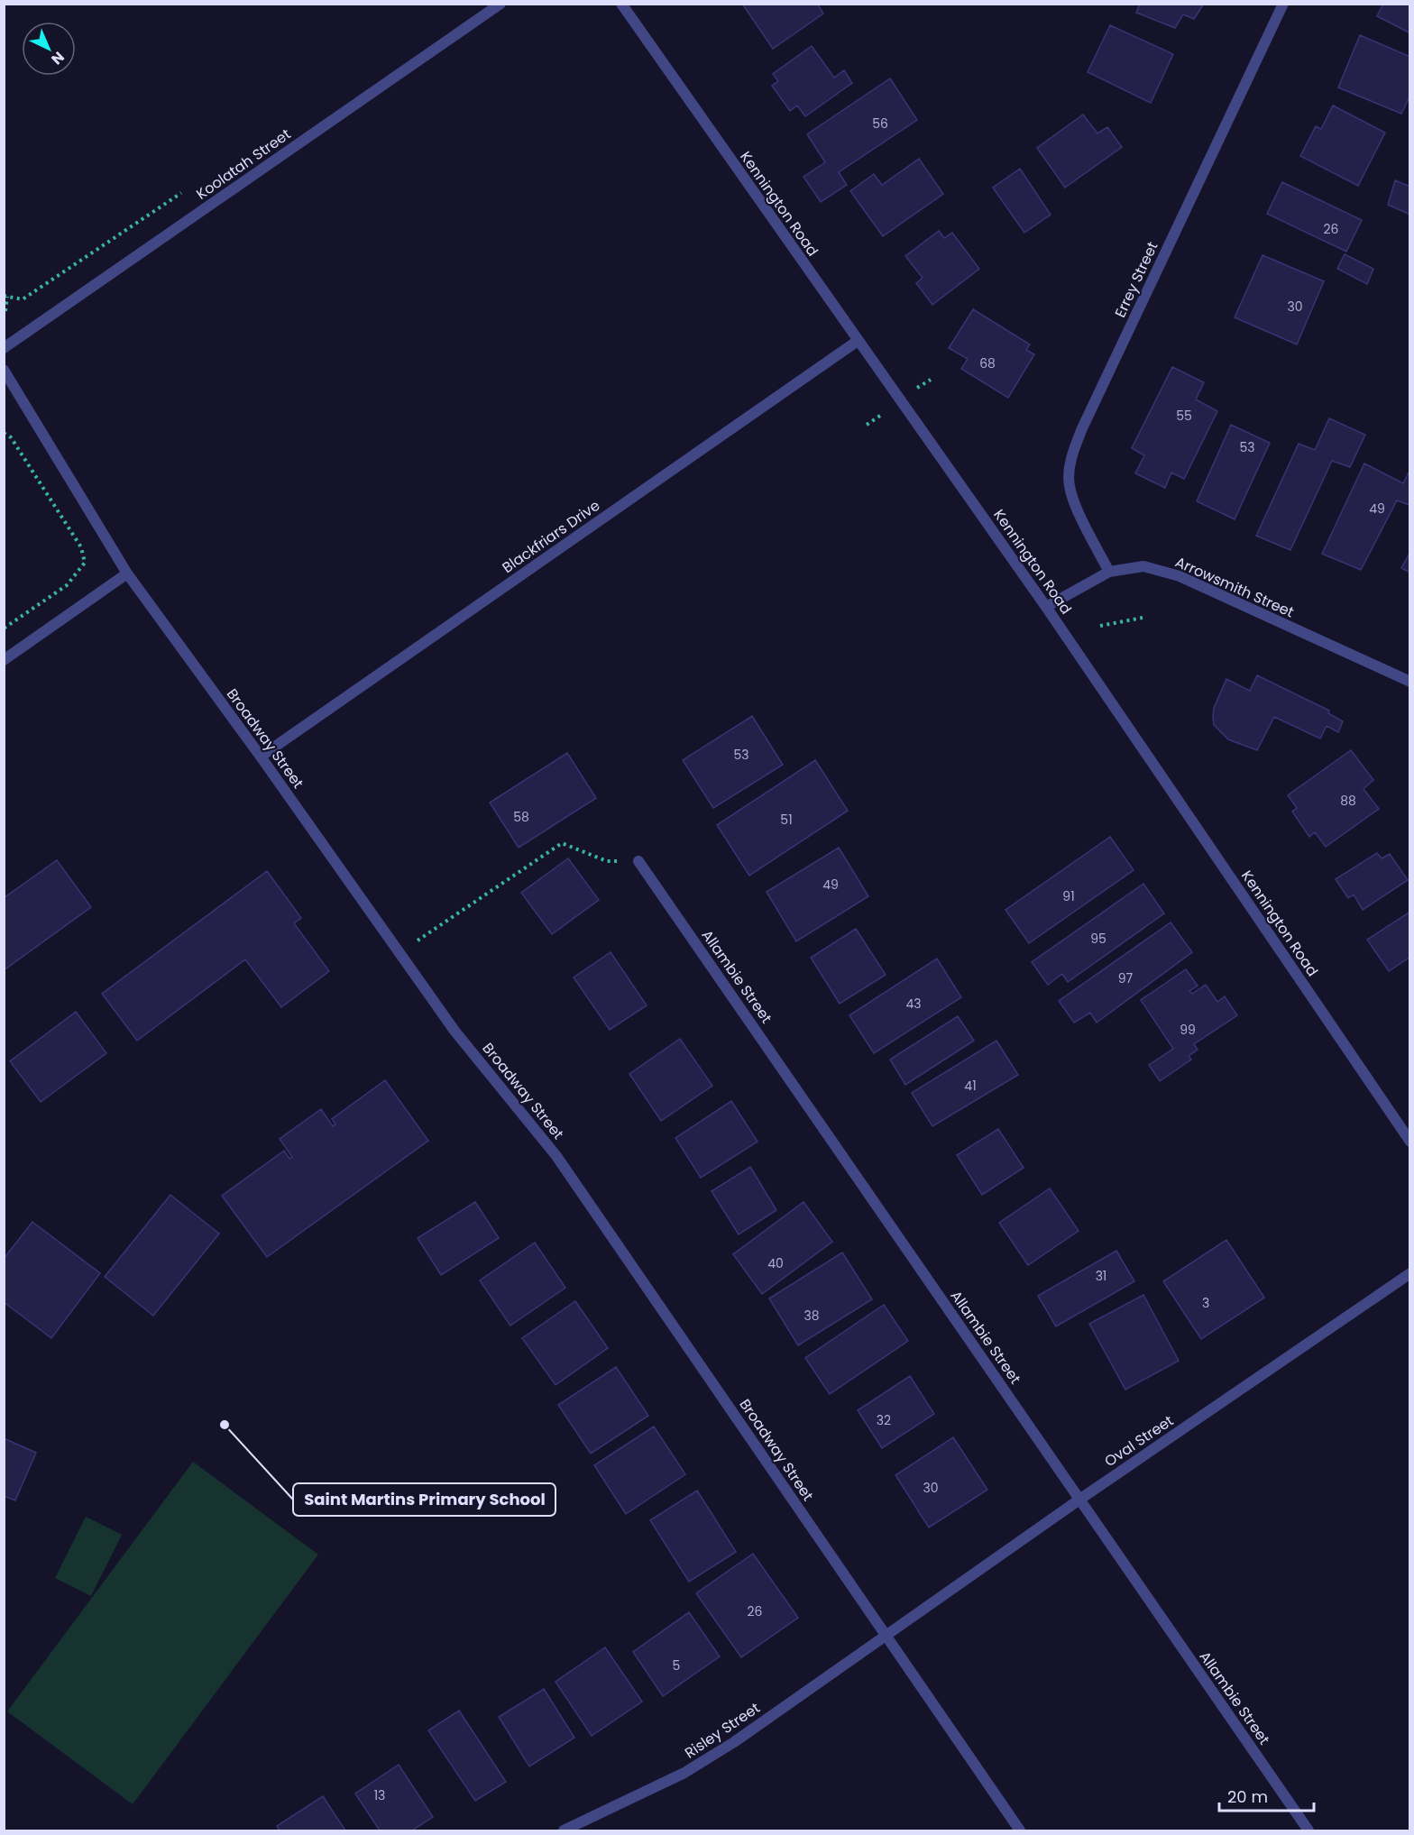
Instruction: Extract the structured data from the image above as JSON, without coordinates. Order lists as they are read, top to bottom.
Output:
{
  "streets": {
    "street": [
      "Koolatah Street",
      "Kennington Road",
      "Errey Street",
      "Blackfriars Drive",
      "Arrowsmith Street",
      "Broadway Street",
      "Allambie Street",
      "Oval Street",
      "Risley Street"
    ]
  },
  "crossings": [
    ["Kennington Road", "Blackfriars Drive"],
    ["Kennington Road", "Arrowsmith Street"],
    ["Errey Street", "Arrowsmith Street"],
    ["Blackfriars Drive", "Broadway Street"],
    ["Broadway Street", "Oval Street"],
    ["Broadway Street", "Risley Street"],
    ["Allambie Street", "Oval Street"],
    ["Oval Street", "Risley Street"]
  ],
  "places": ["Saint Martins Primary School"],
  "house_numbers": [
    "56",
    "26",
    "30",
    "68",
    "55",
    "53",
    "49",
    "53",
    "88",
    "58",
    "51",
    "49",
    "91",
    "95",
    "97",
    "43",
    "99",
    "41",
    "40",
    "31",
    "3",
    "38",
    "32",
    "30",
    "26",
    "5",
    "13"
  ],
  "scale_bar": "20 m",
  "north": "bottom right"
}
